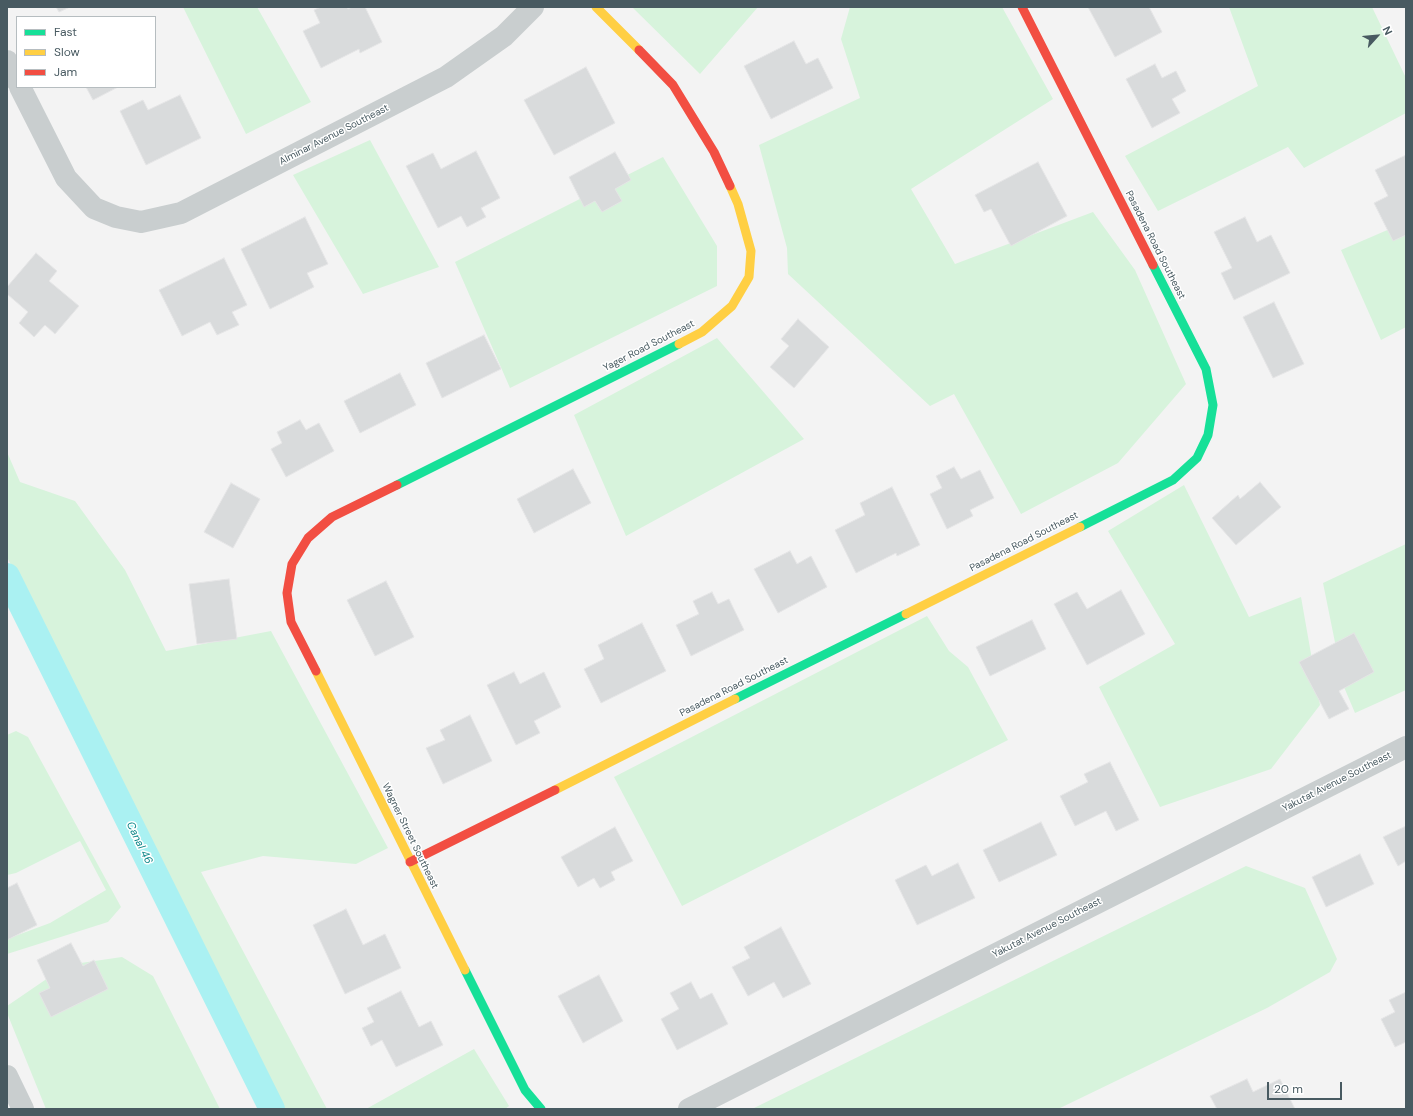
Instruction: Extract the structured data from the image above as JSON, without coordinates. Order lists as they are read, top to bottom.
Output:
{
  "streets": {
    "street": [
      "Alminar Avenue Southeast",
      "Pasadena Road Southeast",
      "Yager Road Southeast",
      "Yakutat Avenue Southeast",
      "Wagner Street Southeast"
    ]
  },
  "crossings": [
    ["Pasadena Road Southeast", "Wagner Street Southeast"],
    ["Yager Road Southeast", "Wagner Street Southeast"]
  ],
  "water": ["Canal 46"],
  "legend": ["Fast", "Slow", "Jam"],
  "scale_bar": "20 m",
  "north": "top right"
}
